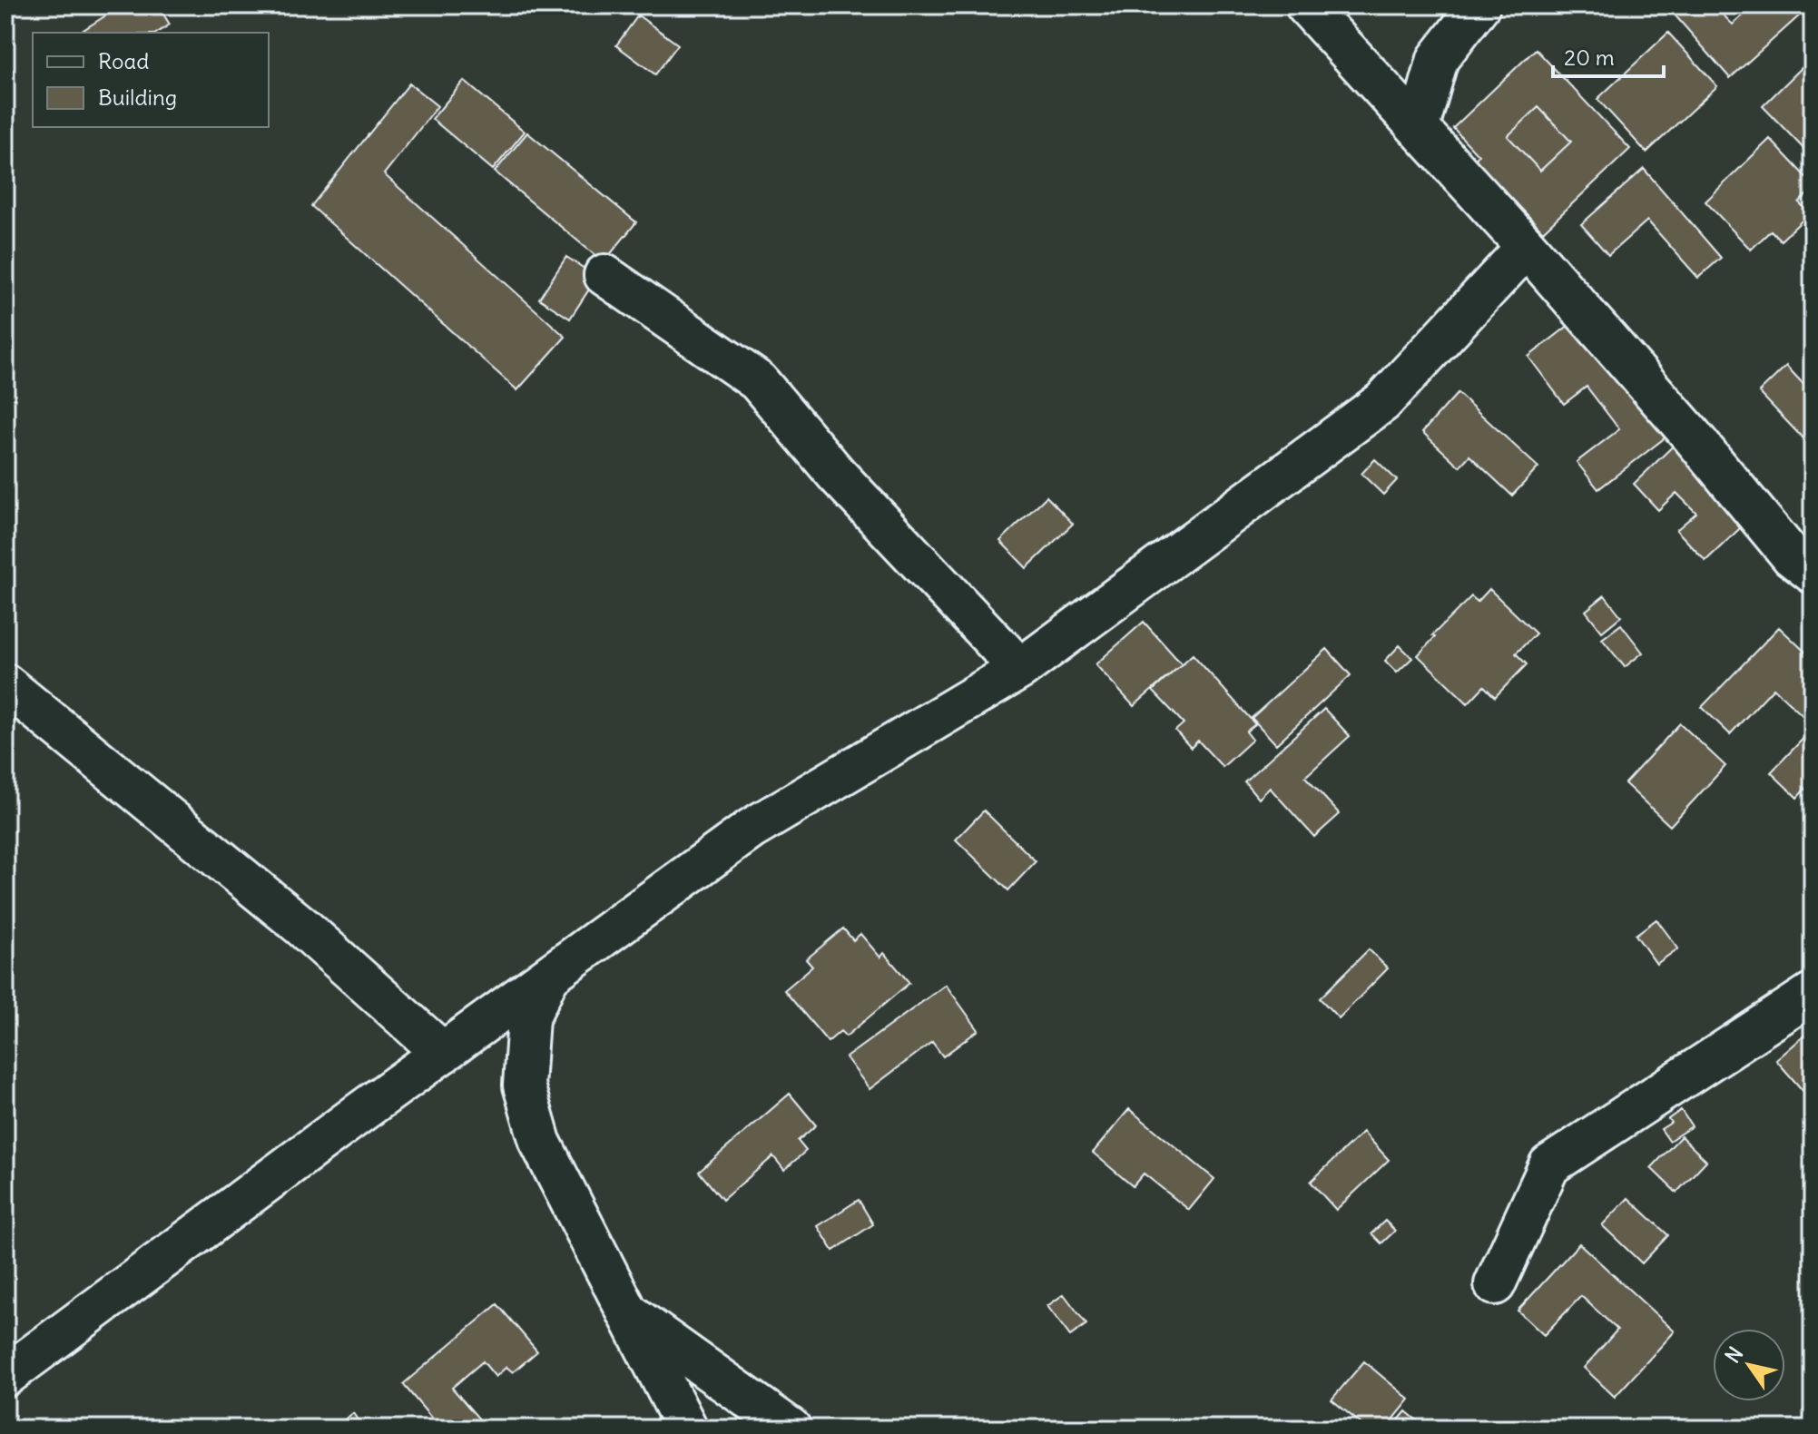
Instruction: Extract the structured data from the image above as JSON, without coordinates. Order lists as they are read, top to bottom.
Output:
{
  "legend": ["Road", "Building"],
  "scale_bar": "20 m",
  "north": "top left"
}
